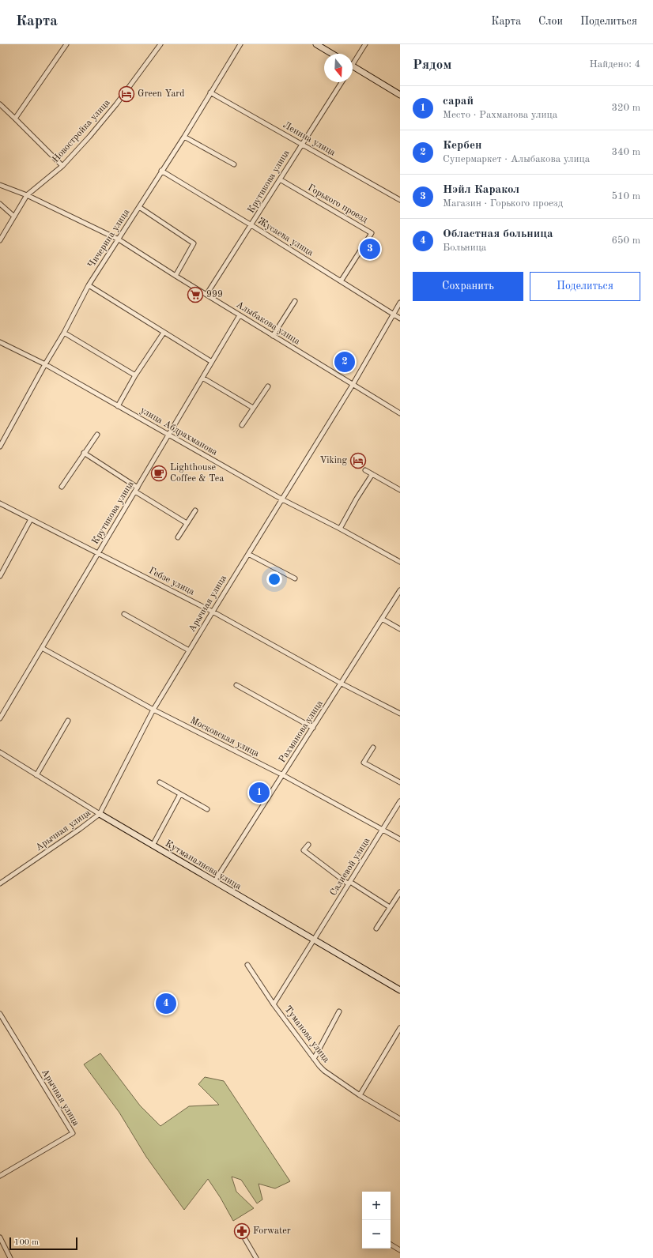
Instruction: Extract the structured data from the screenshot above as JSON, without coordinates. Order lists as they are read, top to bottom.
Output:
{
  "streets": {
    "street": [
      "Новостройка улица",
      "Ленина улица",
      "Крутикова улица",
      "Горького проезд",
      "Жусаева улица",
      "Чичерина улица",
      "Алыбакова улица",
      "улица Абдрахманова",
      "Гебзе улица",
      "Арычная улица",
      "Рахманова улица",
      "Московская улица",
      "Кутманалиева улица",
      "Салиевой улица",
      "Туманова улица"
    ]
  },
  "crossings": [
    ["Новостройка улица", "Алыбакова улица"],
    ["Ленина улица", "Крутикова улица"],
    ["Ленина улица", "Чичерина улица"],
    ["Крутикова улица", "Горького проезд"],
    ["Крутикова улица", "Жусаева улица"],
    ["Крутикова улица", "Алыбакова улица"],
    ["Крутикова улица", "улица Абдрахманова"],
    ["Крутикова улица", "Гебзе улица"],
    ["Крутикова улица", "Московская улица"],
    ["Горького проезд", "Жусаева улица"],
    ["Жусаева улица", "Чичерина улица"],
    ["Жусаева улица", "Арычная улица"],
    ["Чичерина улица", "Алыбакова улица"],
    ["Чичерина улица", "улица Абдрахманова"],
    ["Алыбакова улица", "Арычная улица"],
    ["улица Абдрахманова", "Арычная улица"],
    ["Гебзе улица", "Арычная улица"],
    ["Гебзе улица", "Рахманова улица"],
    ["Арычная улица", "Московская улица"],
    ["Арычная улица", "Кутманалиева улица"],
    ["Рахманова улица", "Московская улица"],
    ["Рахманова улица", "Кутманалиева улица"],
    ["Московская улица", "Салиевой улица"],
    ["Кутманалиева улица", "Салиевой улица"],
    ["Салиевой улица", "Туманова улица"]
  ],
  "places": {
    "hotel": ["Green Yard", "Viking"],
    "supermarket": ["999"],
    "cafe": ["Lighthouse Coffee & Tea"],
    "pharmacy": ["Forwater"]
  },
  "scale_bar": "100 m",
  "north": "bottom",
  "page": {
    "header": "Карта",
    "nav": ["Карта", "Слои", "Поделиться"],
    "heading": ["Рядом", "Найдено: 4"],
    "list": [
      {
        "mark": "1",
        "name": "сарай",
        "note": "Место · Рахманова улица",
        "value": "320 m"
      },
      {
        "mark": "2",
        "name": "Кербен",
        "note": "Супермаркет · Алыбакова улица",
        "value": "340 m"
      },
      {
        "mark": "3",
        "name": "Нэйл Каракол",
        "note": "Магазин · Горького проезд",
        "value": "510 m"
      },
      {
        "mark": "4",
        "name": "Областная больница",
        "note": "Больница",
        "value": "650 m"
      }
    ],
    "pins": [
      "3",
      "2",
      "1",
      "4"
    ],
    "buttons": ["Сохранить", "Поделиться"],
    "map_buttons": ["+", "−"],
    "scale": "100 m"
  }
}
